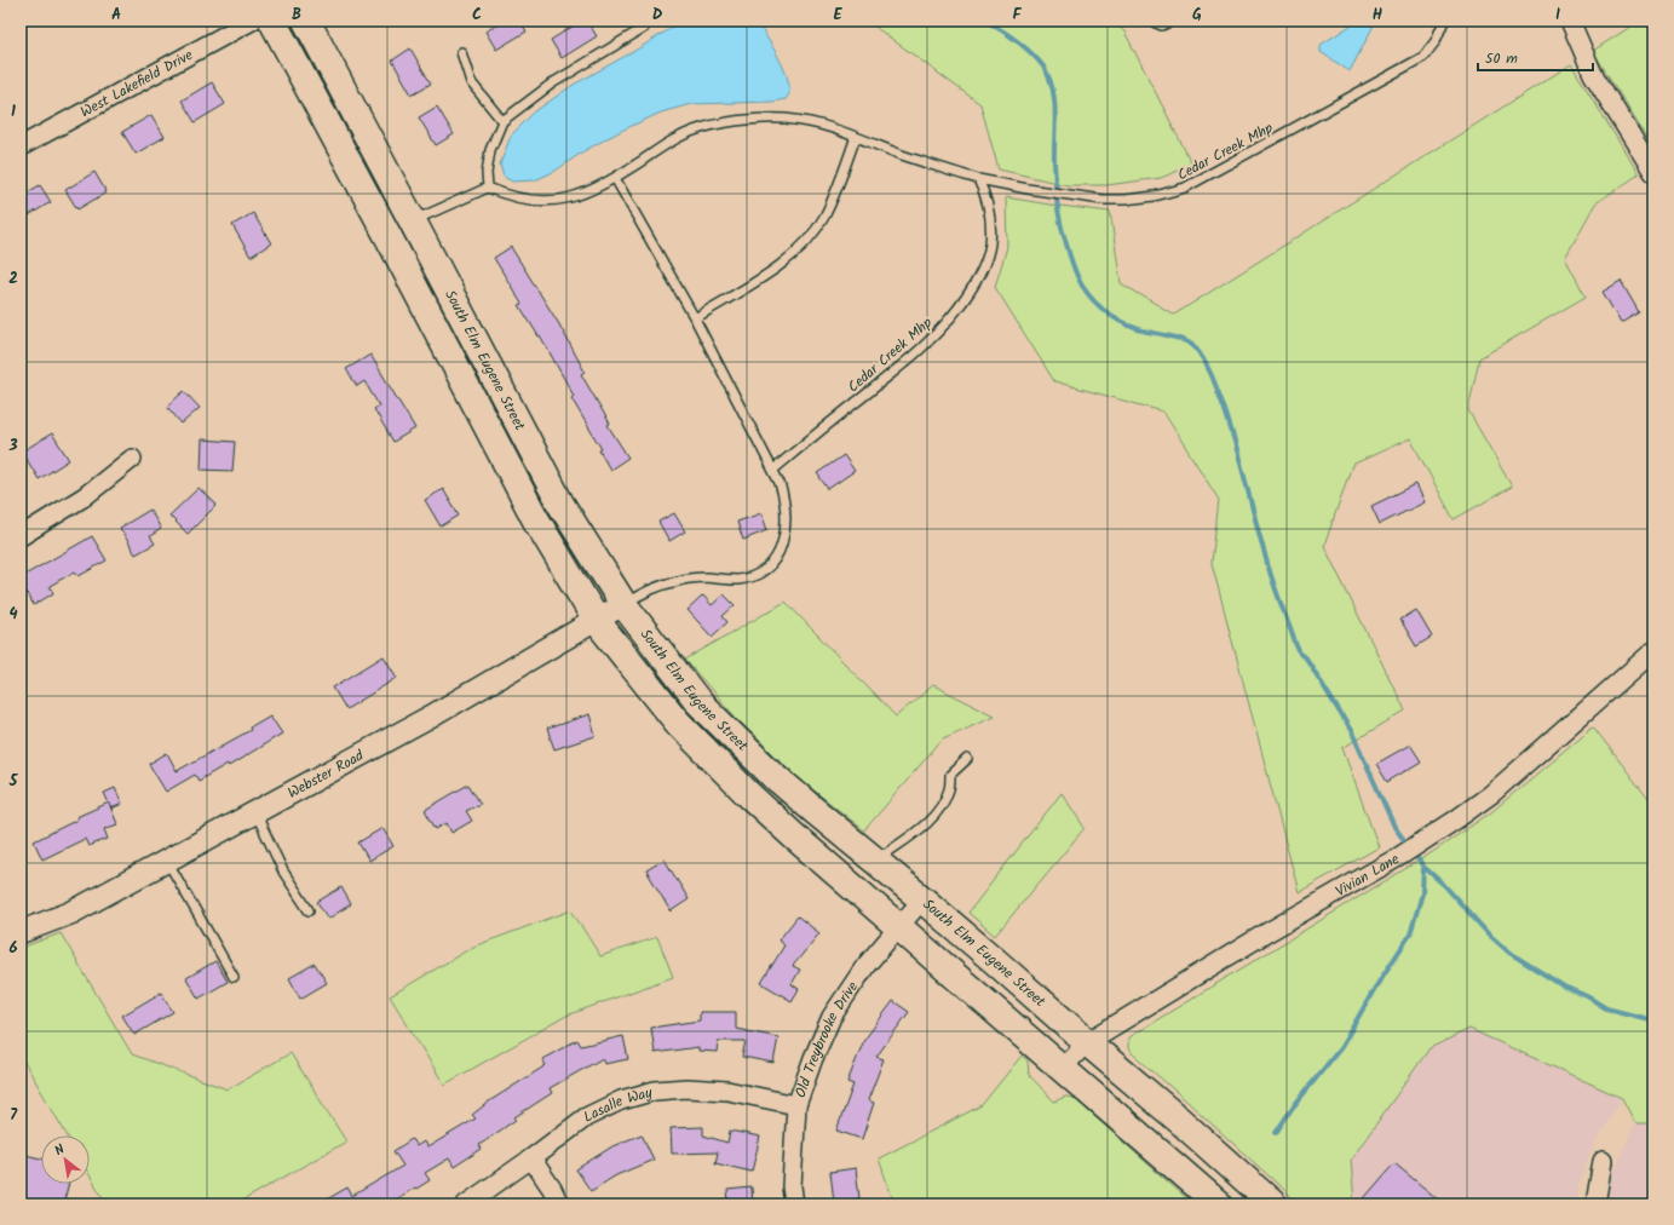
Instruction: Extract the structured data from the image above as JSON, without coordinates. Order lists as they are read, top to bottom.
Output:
{
  "streets": {
    "main road": ["South Elm Eugene Street"],
    "street": [
      "West Lakefield Drive",
      "Webster Road",
      "Vivian Lane",
      "Old Treybrooke Drive",
      "Lasalle Way"
    ],
    "lane": ["Cedar Creek Mhp"]
  },
  "crossings": [
    ["South Elm Eugene Street", "Webster Road"],
    ["South Elm Eugene Street", "Vivian Lane"],
    ["South Elm Eugene Street", "Old Treybrooke Drive"],
    ["Old Treybrooke Drive", "Lasalle Way"]
  ],
  "scale_bar": "50 m",
  "north": "top left",
  "grid": {
    "columns": [
      "A",
      "B",
      "C",
      "D",
      "E",
      "F",
      "G",
      "H",
      "I"
    ],
    "rows": [
      "1",
      "2",
      "3",
      "4",
      "5",
      "6",
      "7"
    ]
  }
}
